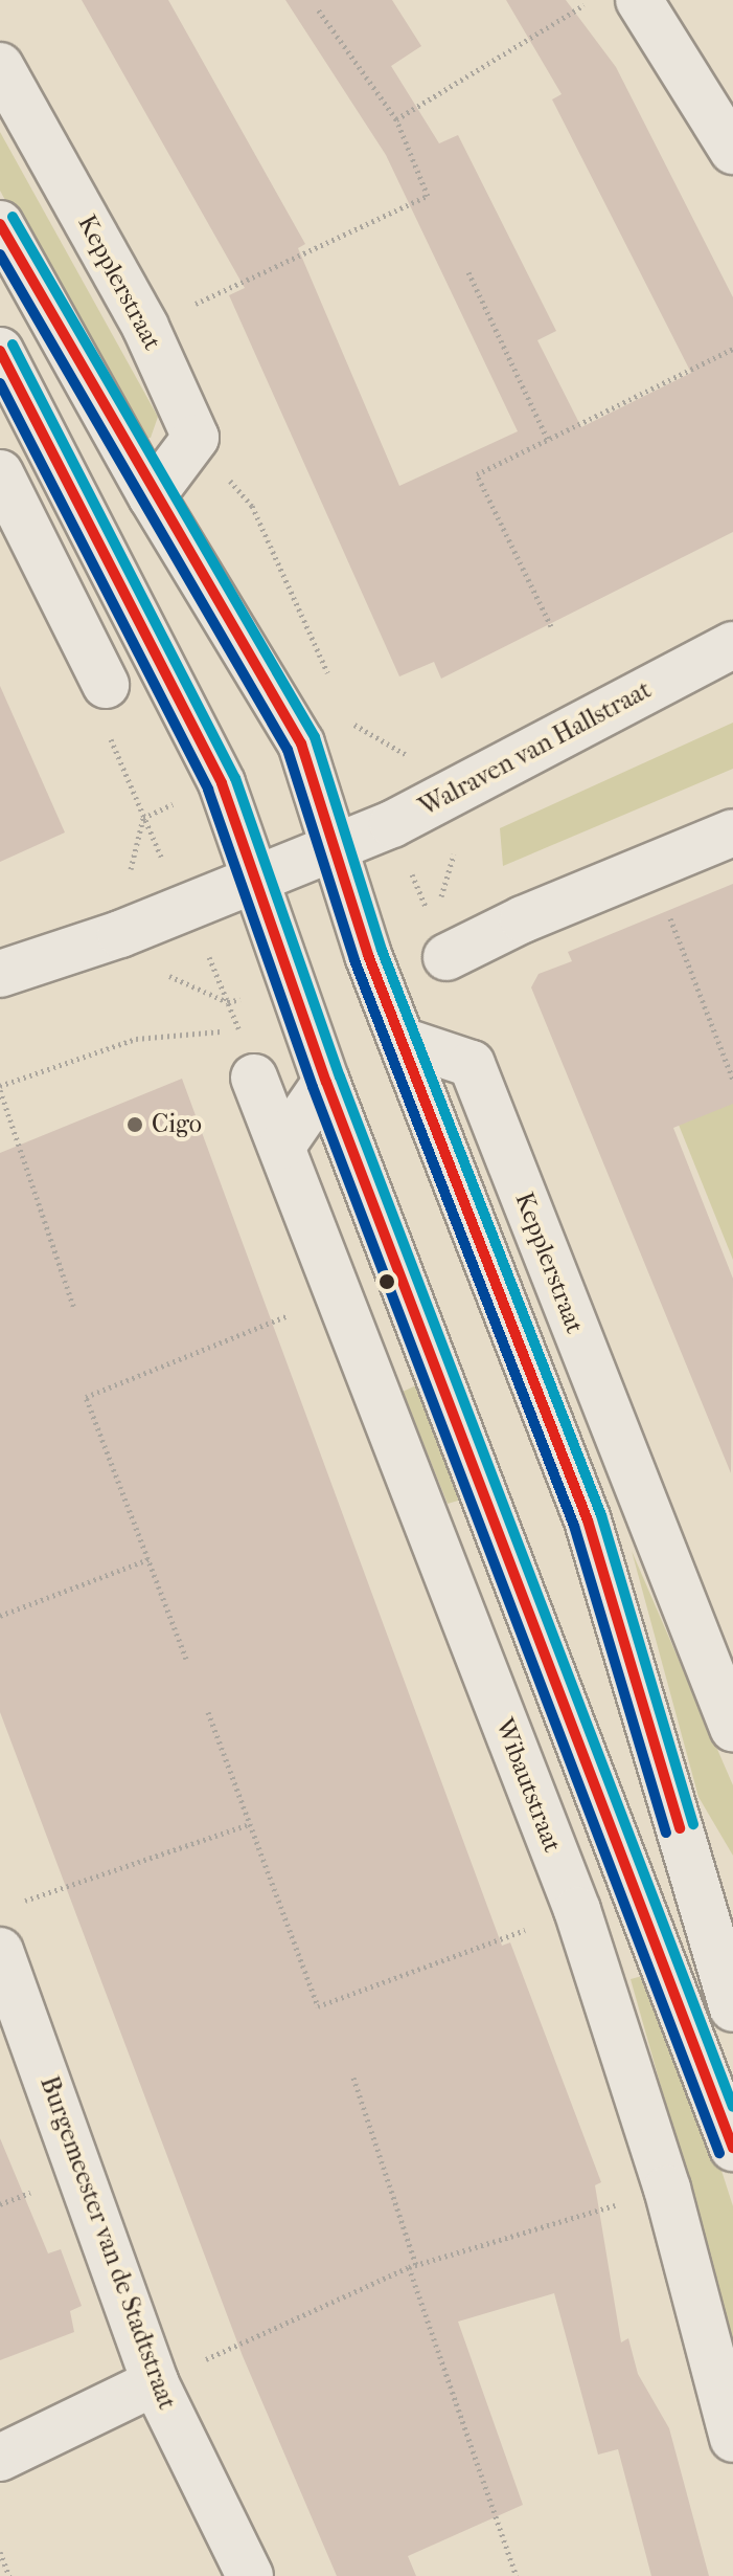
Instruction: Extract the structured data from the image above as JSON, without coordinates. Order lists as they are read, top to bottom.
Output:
{
  "streets": {
    "street": [
      "Kepplerstraat",
      "Walraven van Hallstraat",
      "Wibautstraat",
      "Burgemeester van de Stadtstraat"
    ]
  },
  "places": ["Cigo"]
}
